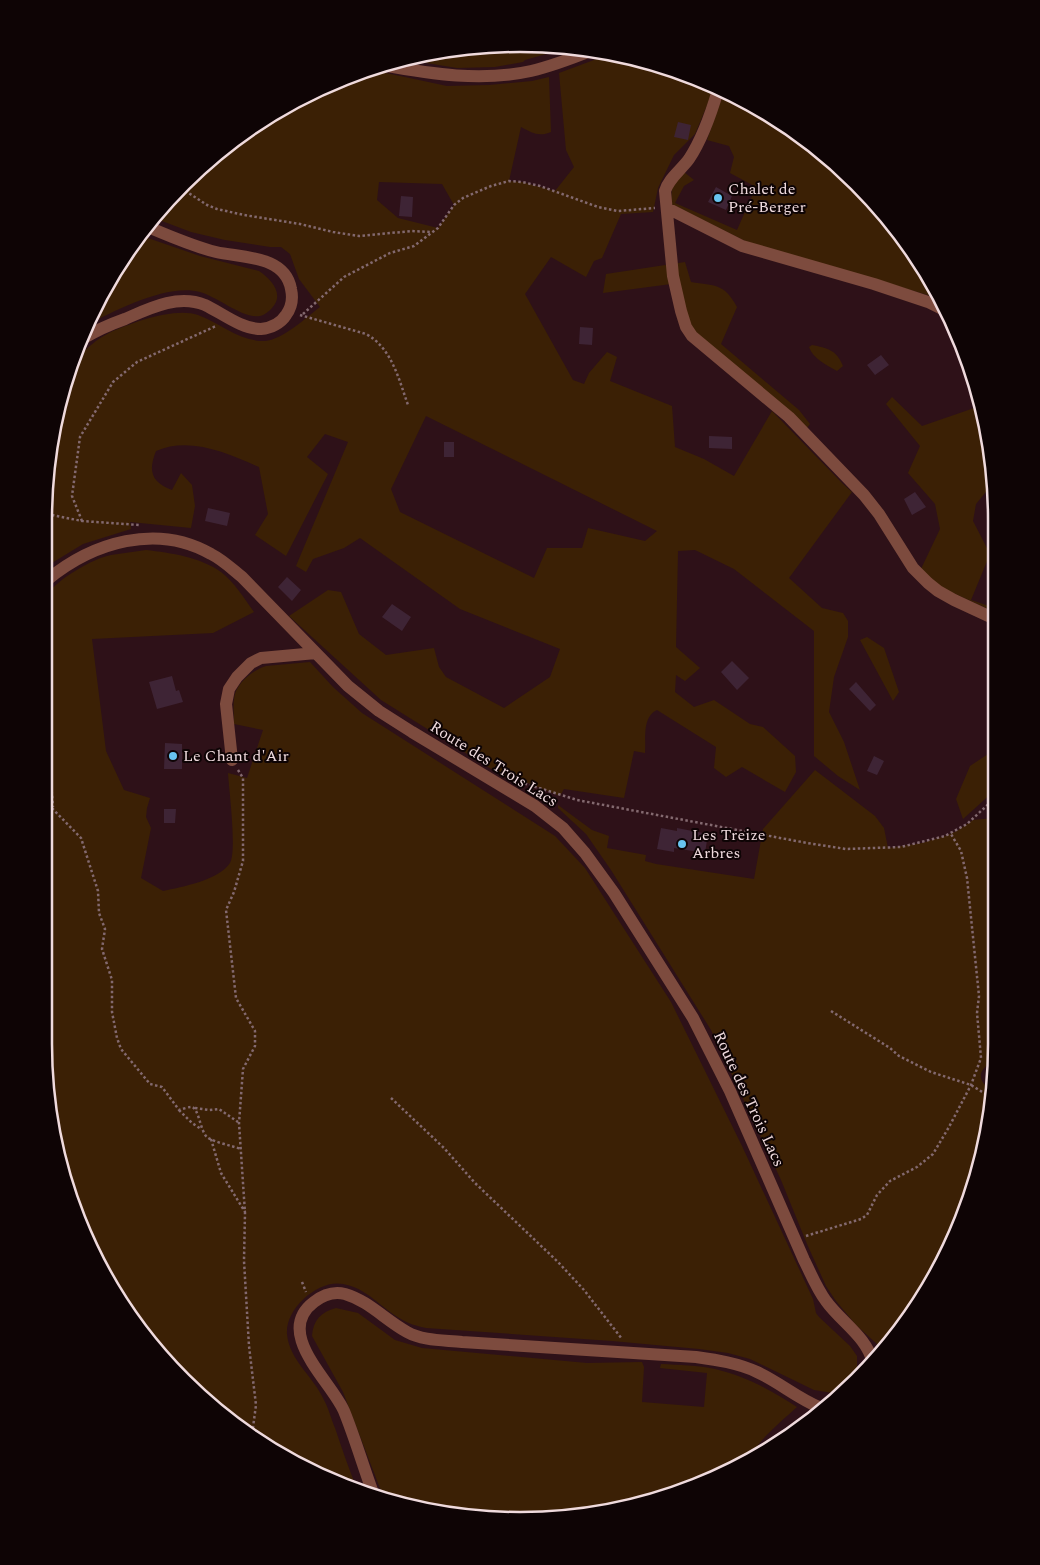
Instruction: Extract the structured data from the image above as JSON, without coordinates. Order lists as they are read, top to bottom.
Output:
{
  "streets": {
    "street": ["Route des Trois Lacs"]
  },
  "places": ["Chalet de Pré-Berger", "Le Chant d'Air", "Les Treize Arbres"]
}
